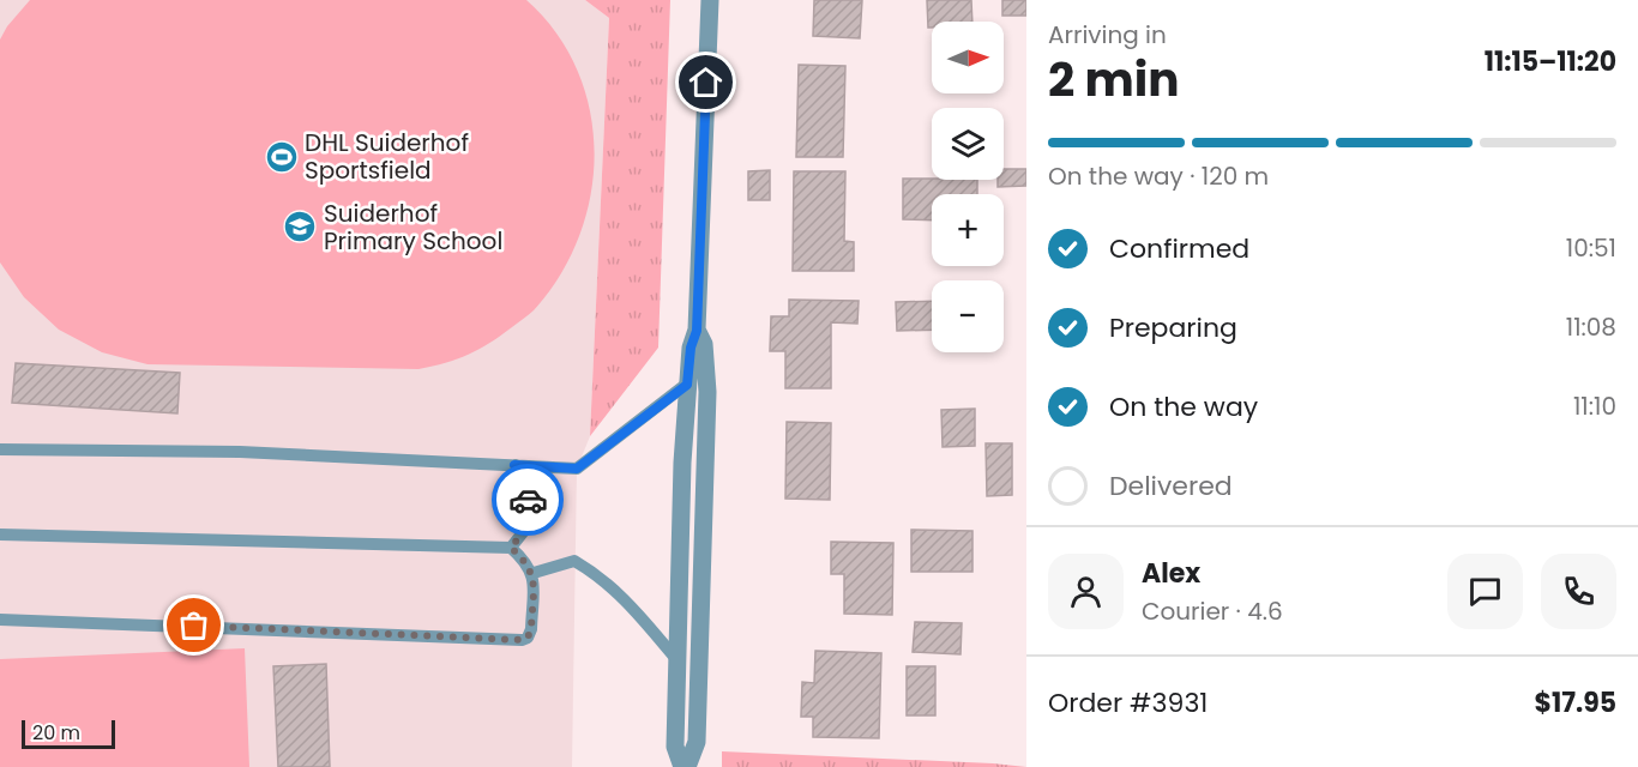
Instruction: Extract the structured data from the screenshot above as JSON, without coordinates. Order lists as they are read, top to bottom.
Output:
{
  "places": {
    "sports": ["DHL Suiderhof Sportsfield"],
    "school or university": ["Suiderhof Primary School"]
  },
  "scale_bar": "20 m",
  "north": "right",
  "page": {
    "heading": ["2 min", "Arriving in", "11:15–11:20"],
    "panel": [
      "Alex",
      "Courier · 4.6",
      "Order #3931",
      "$17.95"
    ],
    "map_buttons": ["+", "−"],
    "bar": "On the way · 120 m",
    "list": [
      ["Confirmed", "10:51"],
      ["Preparing", "11:08"],
      ["On the way", "11:10"],
      "Delivered"
    ],
    "scale": "20 m"
  }
}
